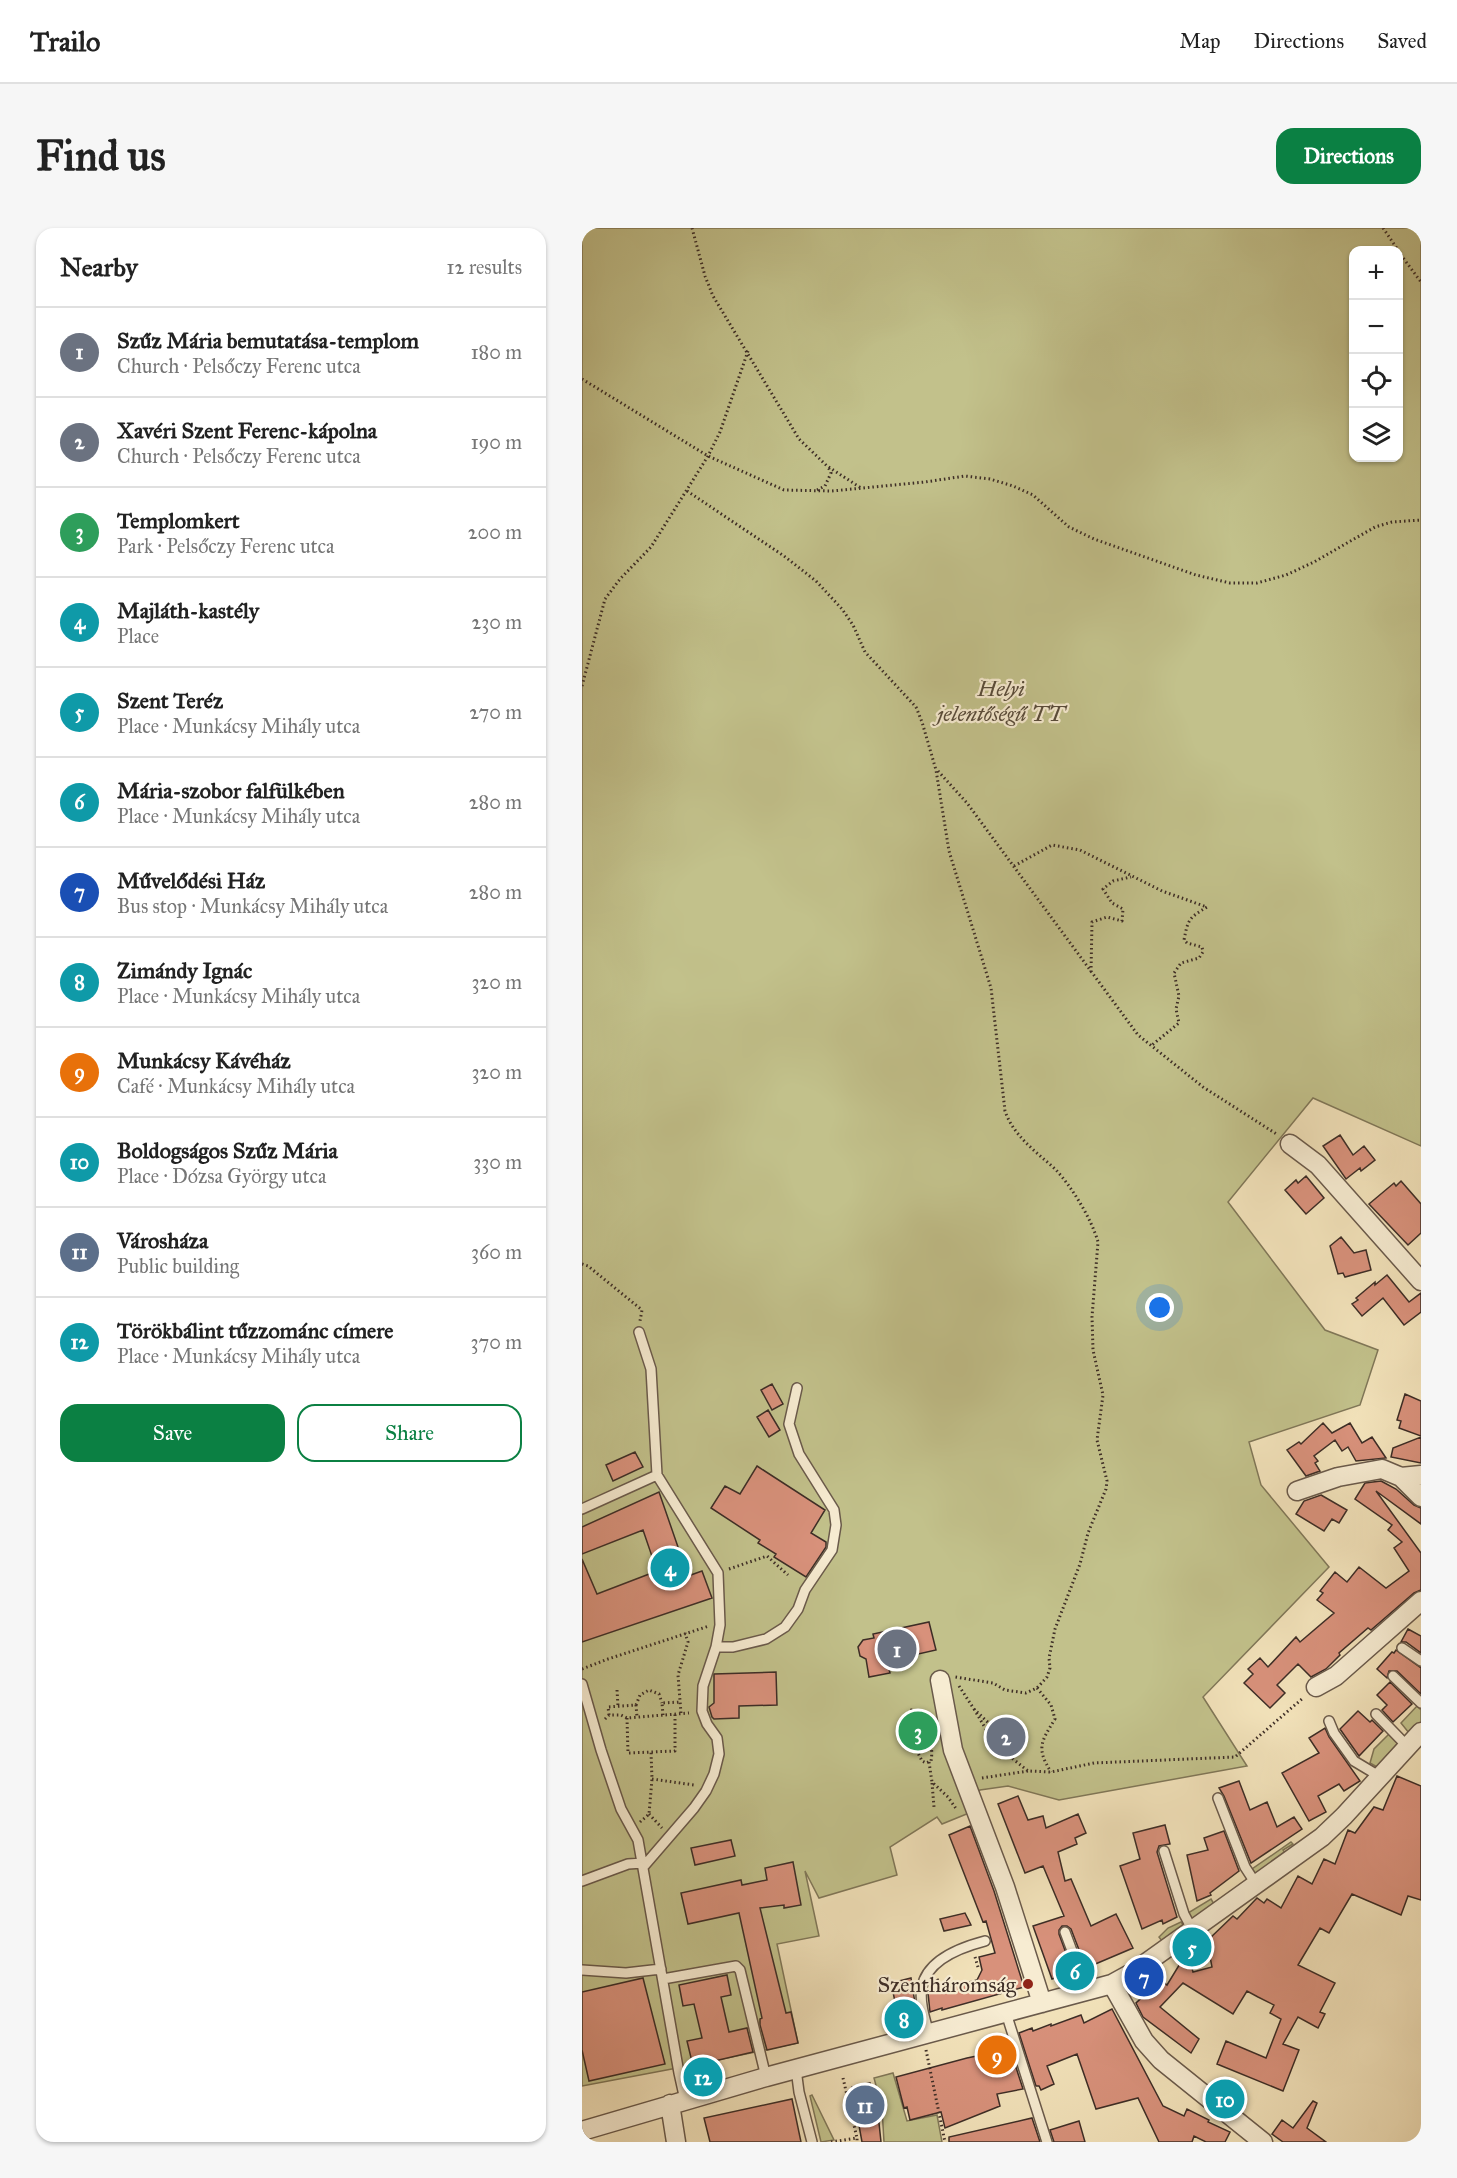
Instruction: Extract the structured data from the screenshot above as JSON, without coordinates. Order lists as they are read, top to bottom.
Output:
{
  "parks": ["Helyi jelentőségű TT"],
  "places": ["Szentháromság"],
  "page": {
    "header": "Trailo",
    "nav": ["Map", "Directions", "Saved"],
    "buttons": [
      "Directions",
      ["Save", "Share"]
    ],
    "title": "Find us",
    "heading": ["Nearby", "12 results"],
    "map_buttons": ["+", "−"],
    "list": [
      {
        "mark": "1",
        "name": "Szűz Mária bemutatása-templom",
        "note": "Church · Pelsőczy Ferenc utca",
        "value": "180 m"
      },
      {
        "mark": "2",
        "name": "Xavéri Szent Ferenc-kápolna",
        "note": "Church · Pelsőczy Ferenc utca",
        "value": "190 m"
      },
      {
        "mark": "3",
        "name": "Templomkert",
        "note": "Park · Pelsőczy Ferenc utca",
        "value": "200 m"
      },
      {
        "mark": "4",
        "name": "Majláth-kastély",
        "note": "Place",
        "value": "230 m"
      },
      {
        "mark": "5",
        "name": "Szent Teréz",
        "note": "Place · Munkácsy Mihály utca",
        "value": "270 m"
      },
      {
        "mark": "6",
        "name": "Mária-szobor falfülkében",
        "note": "Place · Munkácsy Mihály utca",
        "value": "280 m"
      },
      {
        "mark": "7",
        "name": "Művelődési Ház",
        "note": "Bus stop · Munkácsy Mihály utca",
        "value": "280 m"
      },
      {
        "mark": "8",
        "name": "Zimándy Ignác",
        "note": "Place · Munkácsy Mihály utca",
        "value": "320 m"
      },
      {
        "mark": "9",
        "name": "Munkácsy Kávéház",
        "note": "Café · Munkácsy Mihály utca",
        "value": "320 m"
      },
      {
        "mark": "10",
        "name": "Boldogságos Szűz Mária",
        "note": "Place · Dózsa György utca",
        "value": "330 m"
      },
      {
        "mark": "11",
        "name": "Városháza",
        "note": "Public building",
        "value": "360 m"
      },
      {
        "mark": "12",
        "name": "Törökbálint tűzzománc címere",
        "note": "Place · Munkácsy Mihály utca",
        "value": "370 m"
      }
    ],
    "pins": [
      "4",
      "1",
      "3",
      "2",
      "5",
      "6",
      "7",
      "8",
      "9",
      "12",
      "10",
      "11"
    ]
  }
}
